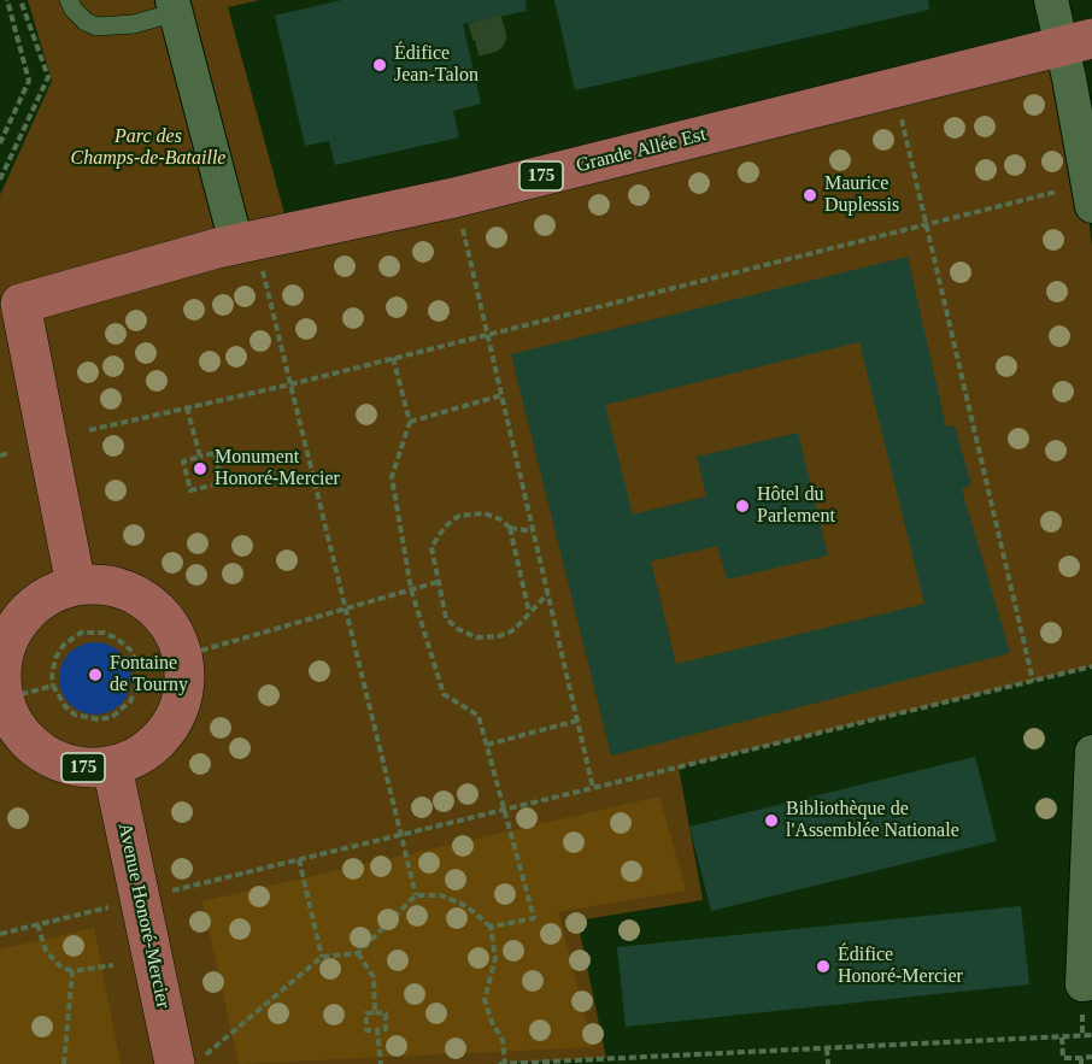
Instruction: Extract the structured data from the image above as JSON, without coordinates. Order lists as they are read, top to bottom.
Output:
{
  "streets": {
    "main road": ["Grande Allée Est", "175", "Avenue Honoré-Mercier"]
  },
  "crossings": [
    ["Grande Allée Est", "175"],
    ["175", "Avenue Honoré-Mercier"]
  ],
  "parks": ["Parc des Champs-de-Bataille"],
  "places": [
    "Édifice Jean-Talon",
    "Maurice Duplessis",
    "Monument Honoré-Mercier",
    "Hôtel du Parlement",
    "Fontaine de Tourny",
    "Bibliothèque de l'Assemblée Nationale",
    "Édifice Honoré-Mercier"
  ]
}
